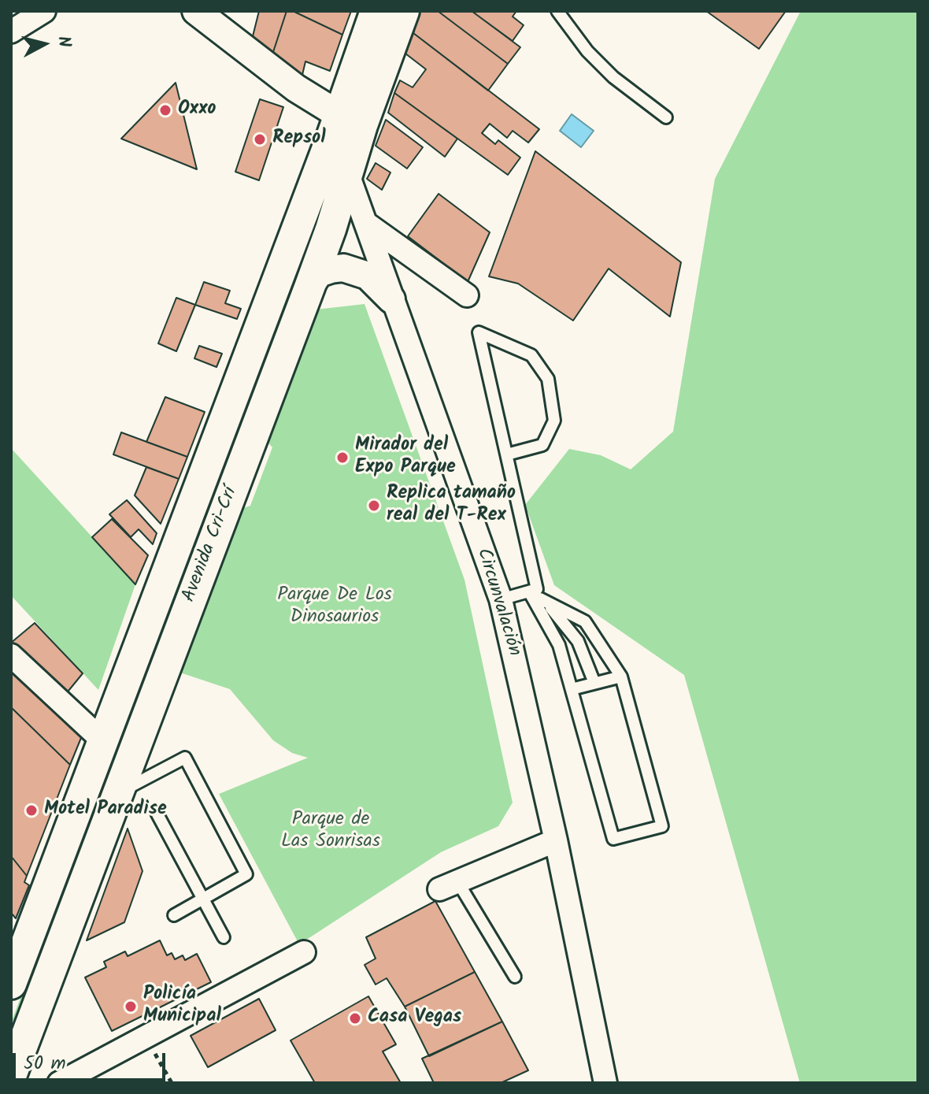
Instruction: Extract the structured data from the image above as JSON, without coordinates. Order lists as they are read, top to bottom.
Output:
{
  "streets": {
    "main road": ["Avenida Cri-Crí"],
    "street": ["Circunvalación"]
  },
  "crossings": [
    ["Avenida Cri-Crí", "Circunvalación"]
  ],
  "parks": ["Parque De Los Dinosaurios", "Parque de Las Sonrisas"],
  "places": [
    "Oxxo",
    "Repsol",
    "Mirador del Expo Parque",
    "Replica tamaño real del T-Rex",
    "Motel Paradise",
    "Policía Municipal",
    "Casa Vegas"
  ],
  "scale_bar": "50 m",
  "north": "right"
}
